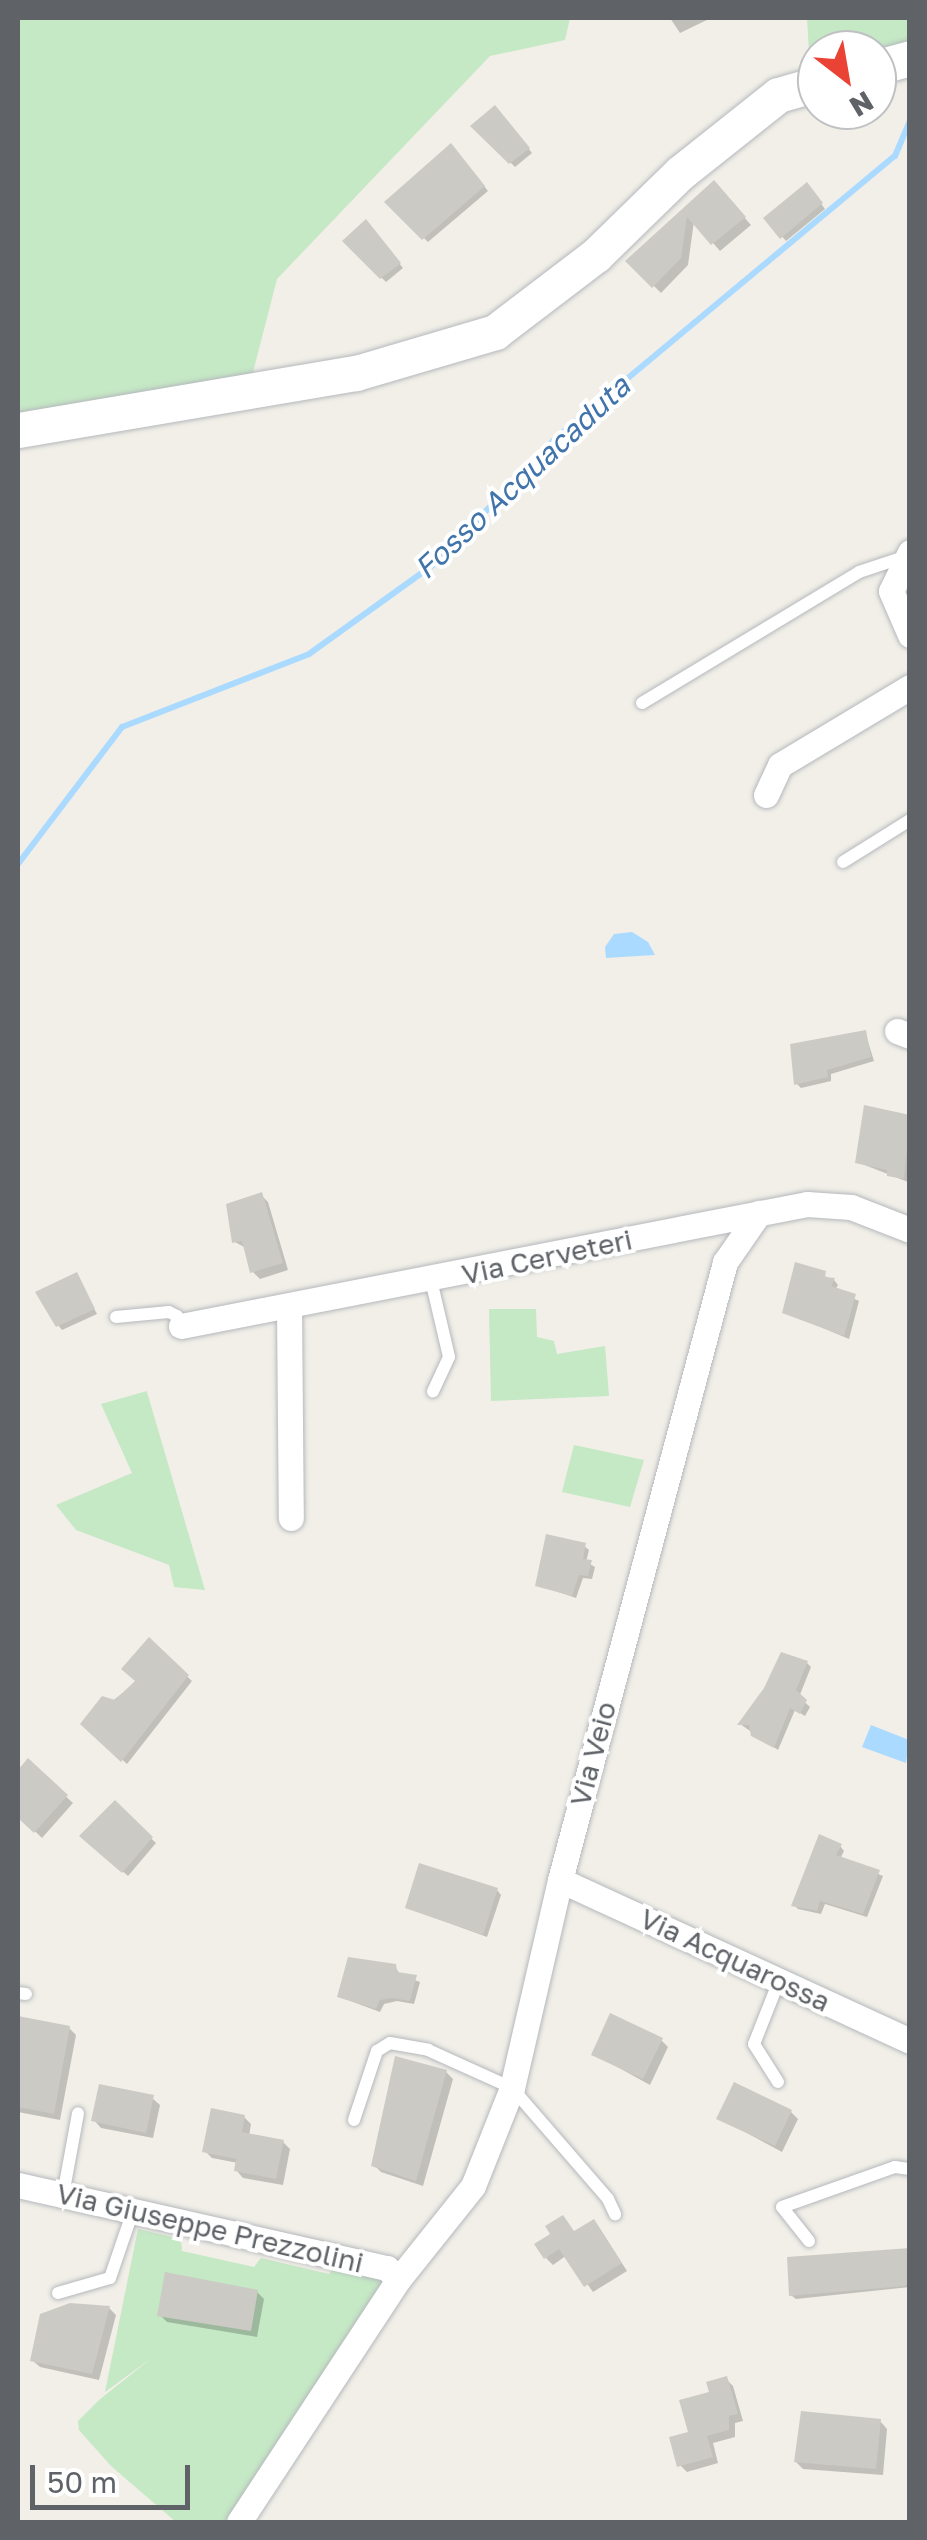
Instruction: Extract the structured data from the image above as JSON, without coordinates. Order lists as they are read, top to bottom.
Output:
{
  "streets": {
    "street": [
      "Via Cerveteri",
      "Via Veio",
      "Via Acquarossa",
      "Via Giuseppe Prezzolini"
    ]
  },
  "crossings": [
    ["Via Cerveteri", "Via Veio"],
    ["Via Veio", "Via Acquarossa"],
    ["Via Veio", "Via Giuseppe Prezzolini"]
  ],
  "water": ["Fosso Acquacaduta"],
  "scale_bar": "50 m",
  "north": "bottom right"
}
